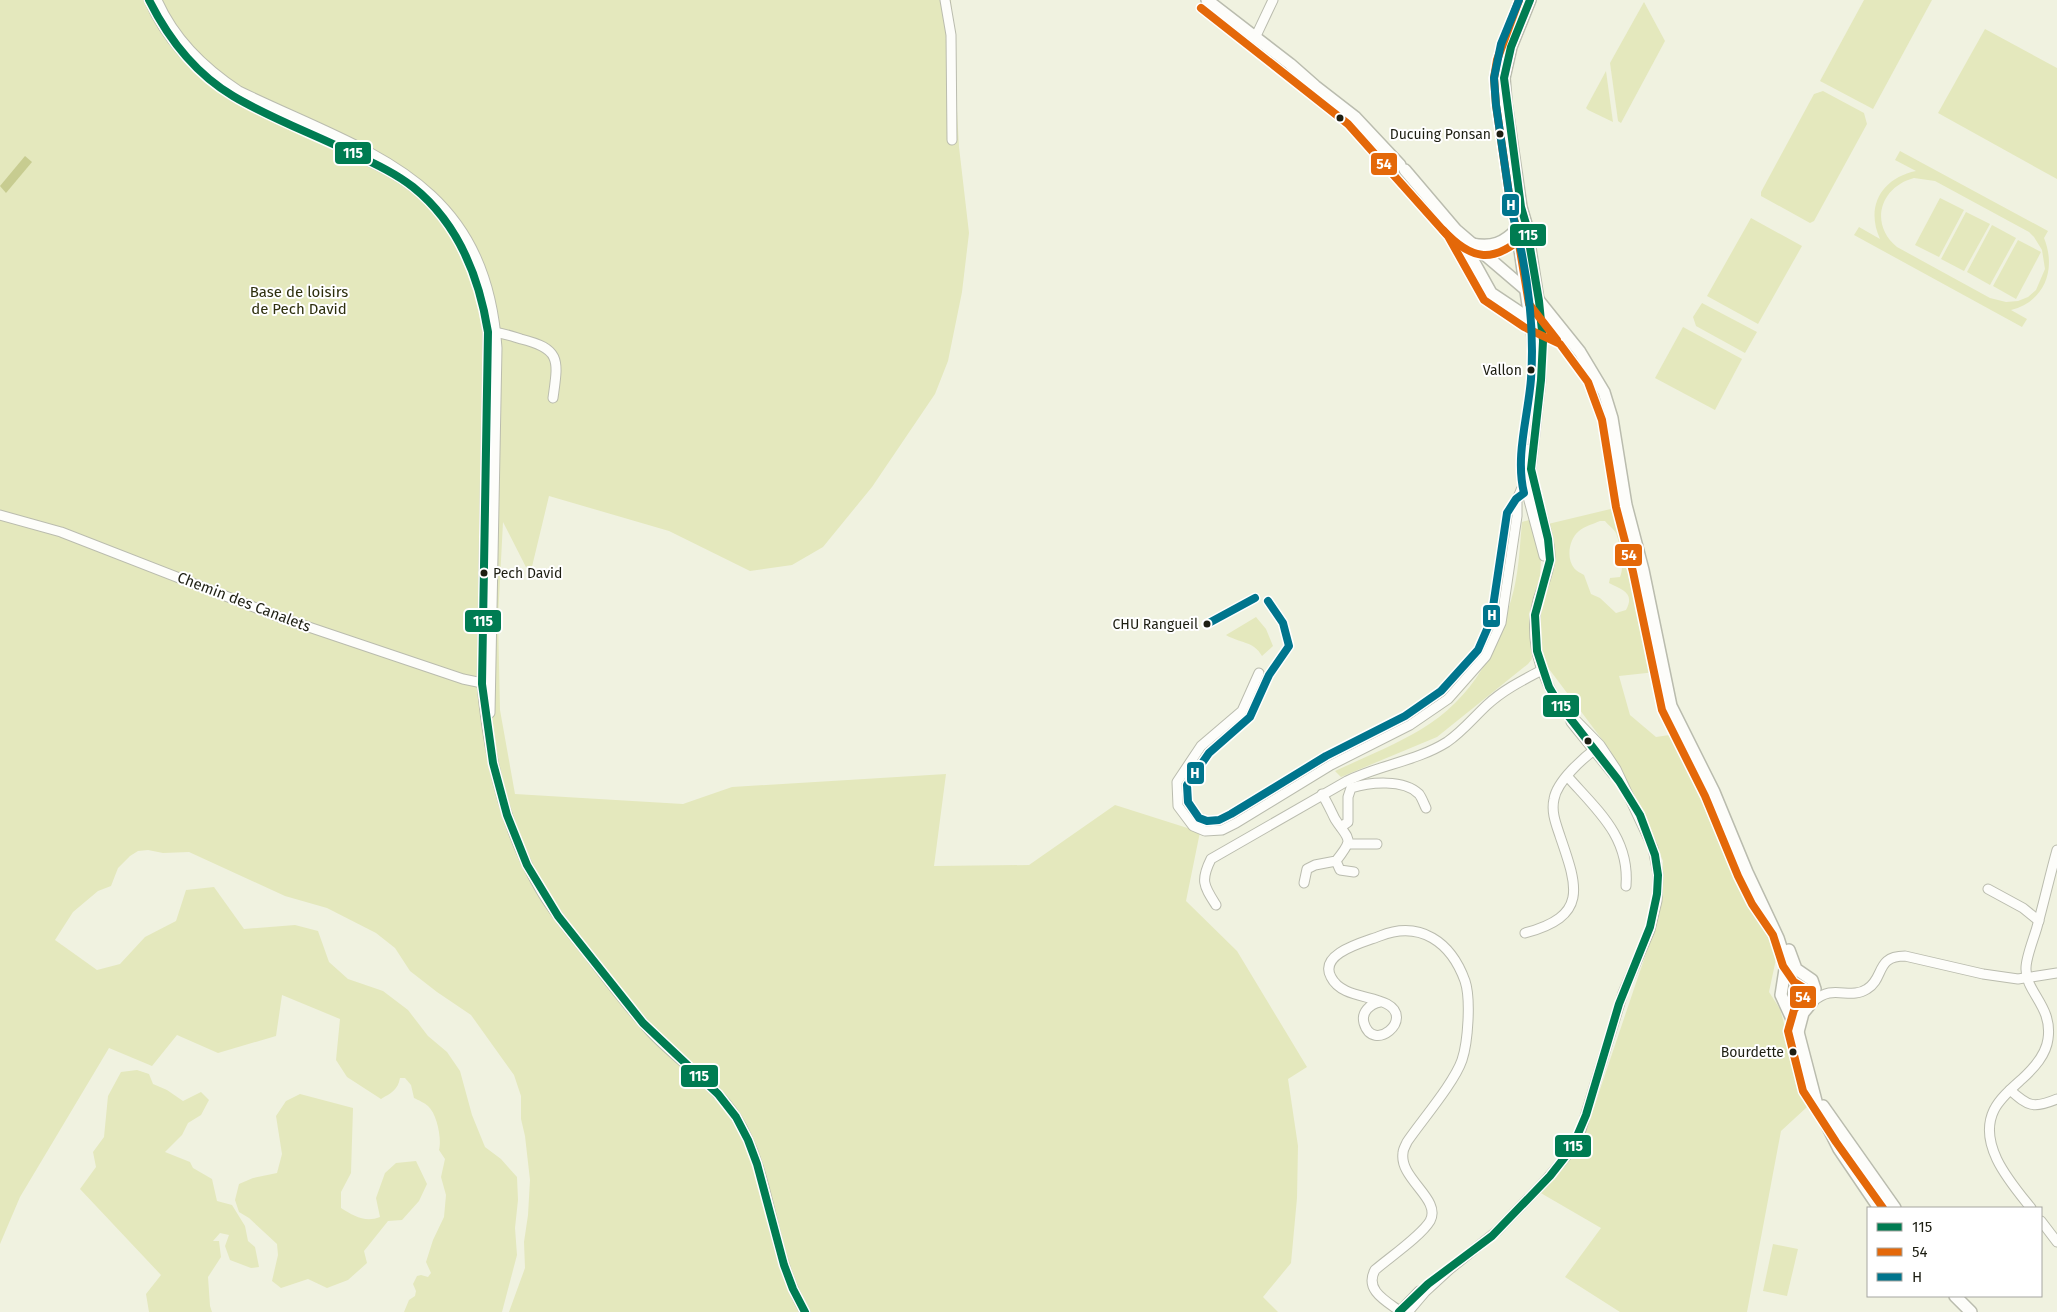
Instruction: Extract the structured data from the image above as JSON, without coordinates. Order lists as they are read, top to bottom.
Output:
{
  "streets": {
    "street": ["Chemin des Canalets"]
  },
  "parks": ["Base de loisirs de Pech David"],
  "places": [
    "Ducuing Ponsan",
    "Vallon",
    "Pech David",
    "CHU Rangueil",
    "Bourdette"
  ],
  "lines": ["transit line 115", "transit line 54", "transit line H"],
  "legend": ["115", "54", "H"]
}
